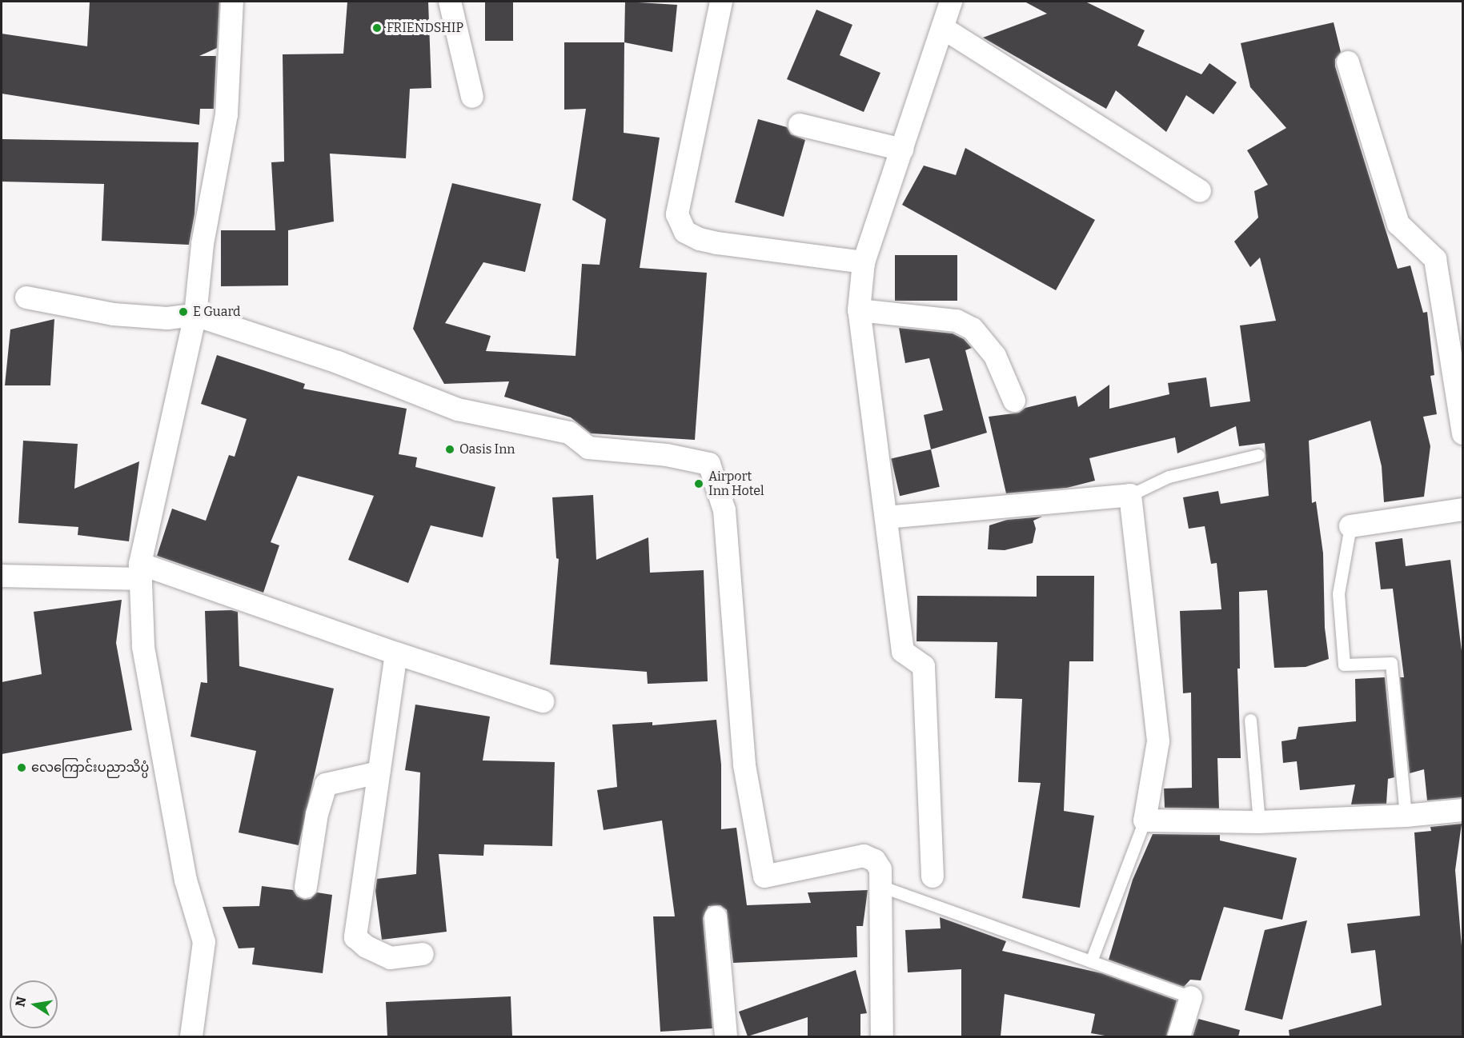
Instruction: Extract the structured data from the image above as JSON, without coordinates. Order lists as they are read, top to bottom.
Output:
{
  "places": [
    "FRIENDSHIP",
    "E Guard",
    "Oasis Inn",
    "Airport Inn Hotel",
    "လေကြောင်းပညာသိပ္ပံ"
  ],
  "north": "left"
}
